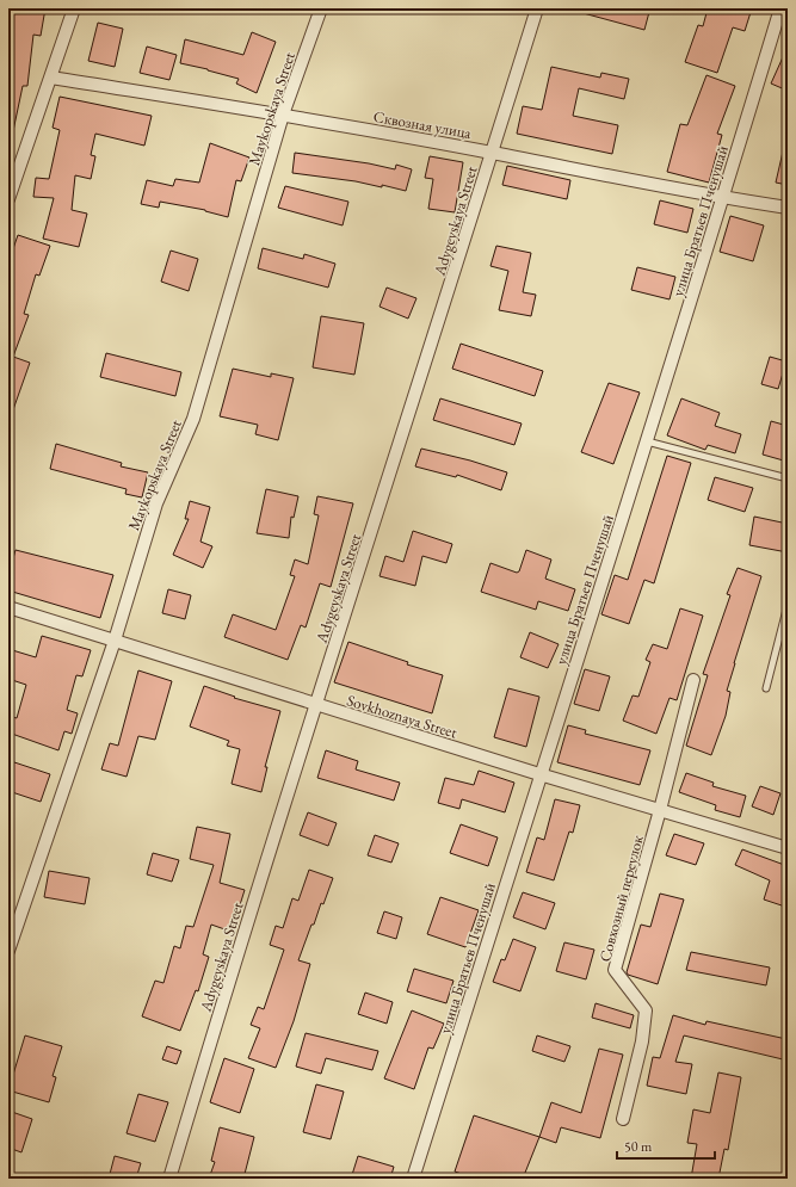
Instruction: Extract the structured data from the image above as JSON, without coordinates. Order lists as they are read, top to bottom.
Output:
{
  "streets": {
    "street": [
      "Maykopskaya Street",
      "Сквозная улица",
      "Adygeyskaya Street",
      "улица Братьев Пченушай",
      "Sovkhoznaya Street",
      "Совхозный переулок"
    ]
  },
  "crossings": [
    ["Maykopskaya Street", "Сквозная улица"],
    ["Maykopskaya Street", "Sovkhoznaya Street"],
    ["Сквозная улица", "Adygeyskaya Street"],
    ["Сквозная улица", "улица Братьев Пченушай"],
    ["Adygeyskaya Street", "Sovkhoznaya Street"],
    ["улица Братьев Пченушай", "Sovkhoznaya Street"],
    ["Sovkhoznaya Street", "Совхозный переулок"]
  ],
  "scale_bar": "50 m"
}
